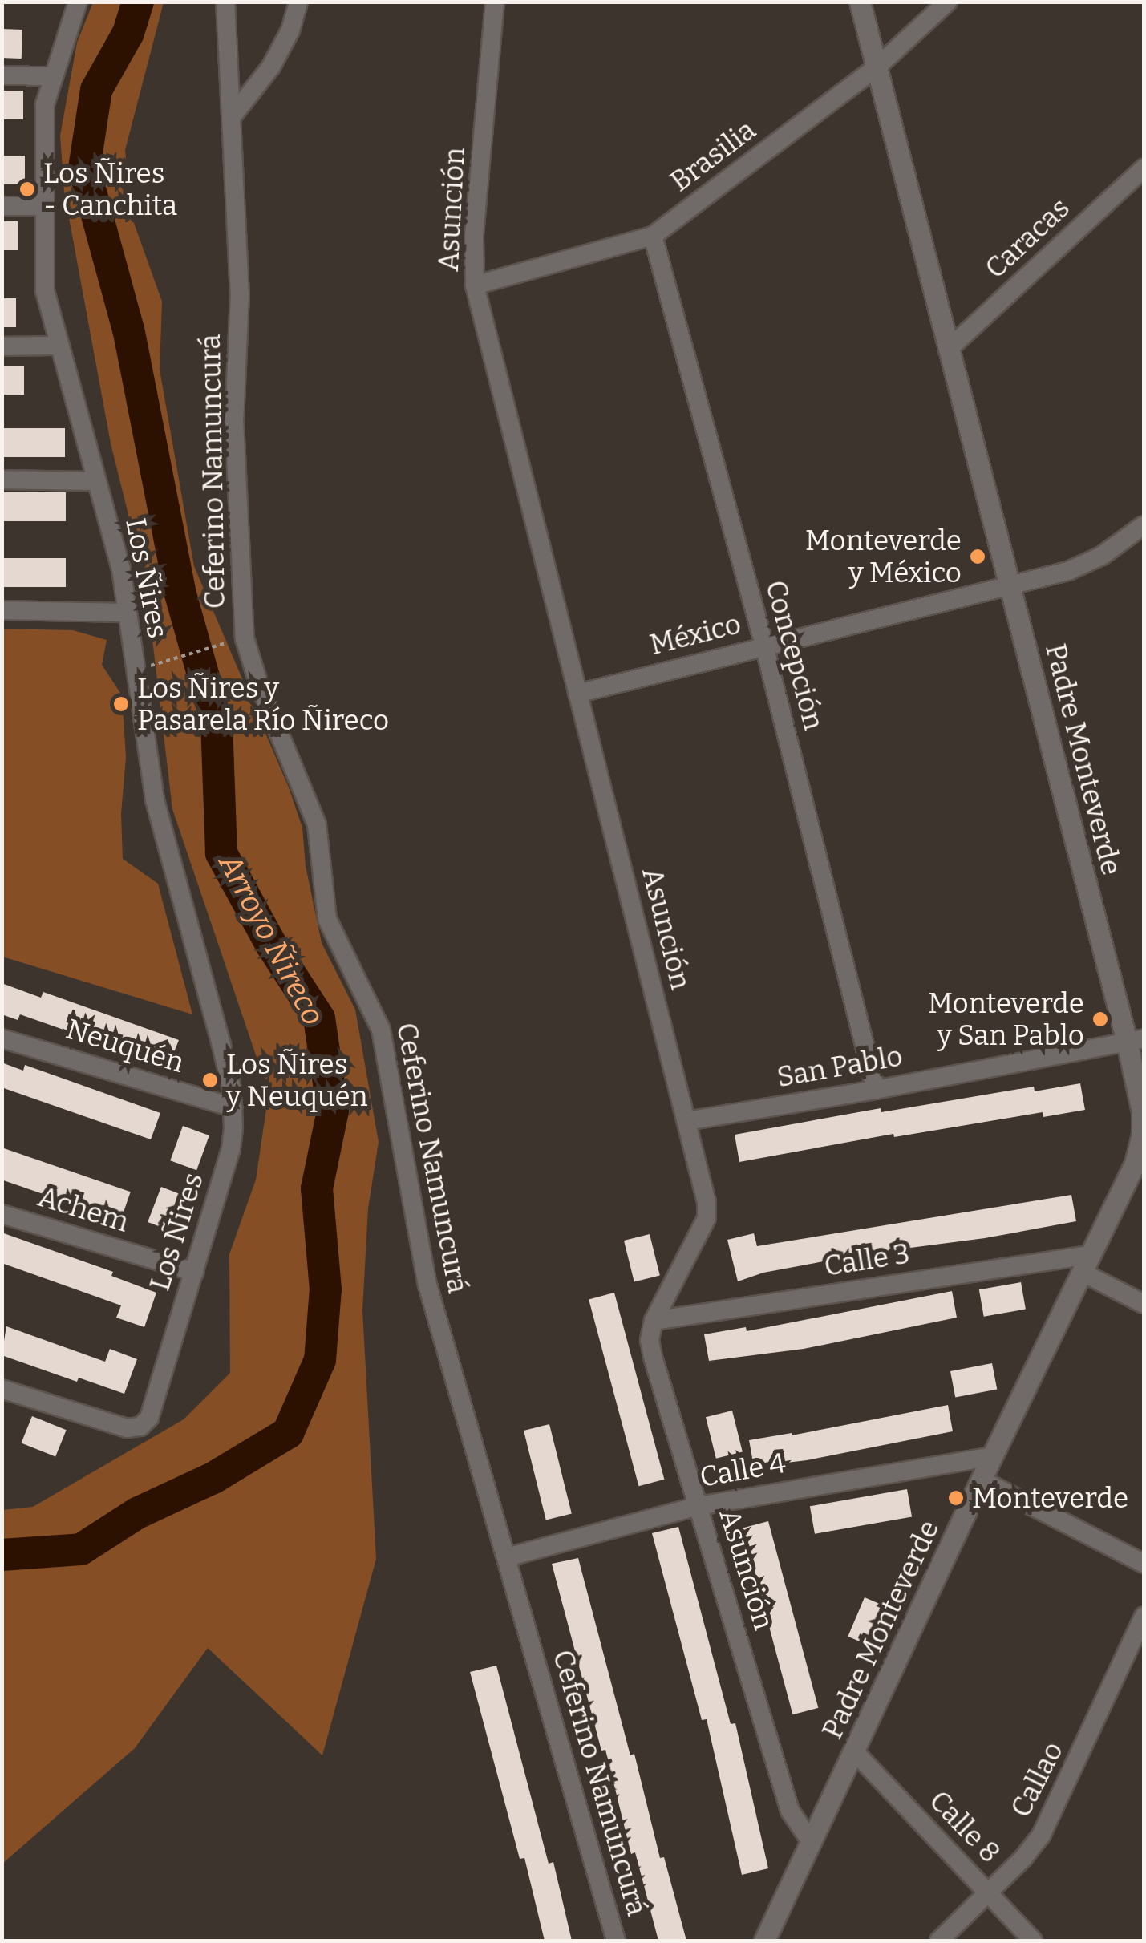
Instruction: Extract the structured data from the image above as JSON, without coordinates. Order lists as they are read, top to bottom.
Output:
{
  "streets": {
    "street": [
      "Brasilia",
      "Asunción",
      "Caracas",
      "Ceferino Namuncurá",
      "Los Ñires",
      "México",
      "Concepción",
      "Padre Monteverde",
      "Neuquén",
      "San Pablo",
      "Achem",
      "Calle 3",
      "Calle 4",
      "Callao",
      "Calle 8"
    ]
  },
  "crossings": [
    ["Brasilia", "Asunción"],
    ["Brasilia", "Concepción"],
    ["Brasilia", "Padre Monteverde"],
    ["Asunción", "México"],
    ["Asunción", "Padre Monteverde"],
    ["Asunción", "San Pablo"],
    ["Asunción", "Calle 3"],
    ["Asunción", "Calle 4"],
    ["Caracas", "Padre Monteverde"],
    ["Ceferino Namuncurá", "Calle 4"],
    ["Los Ñires", "Neuquén"],
    ["Los Ñires", "Achem"],
    ["México", "Concepción"],
    ["México", "Padre Monteverde"],
    ["Concepción", "San Pablo"],
    ["Padre Monteverde", "San Pablo"],
    ["Padre Monteverde", "Calle 3"],
    ["Padre Monteverde", "Calle 4"],
    ["Padre Monteverde", "Calle 8"],
    ["Callao", "Calle 8"]
  ],
  "water": ["Arroyo Ñireco"],
  "places": [
    "Los Ñires - Canchita",
    "Monteverde y México",
    "Los Ñires y Pasarela Río Ñireco",
    "Monteverde y San Pablo",
    "Los Ñires y Neuquén",
    "Monteverde"
  ]
}
